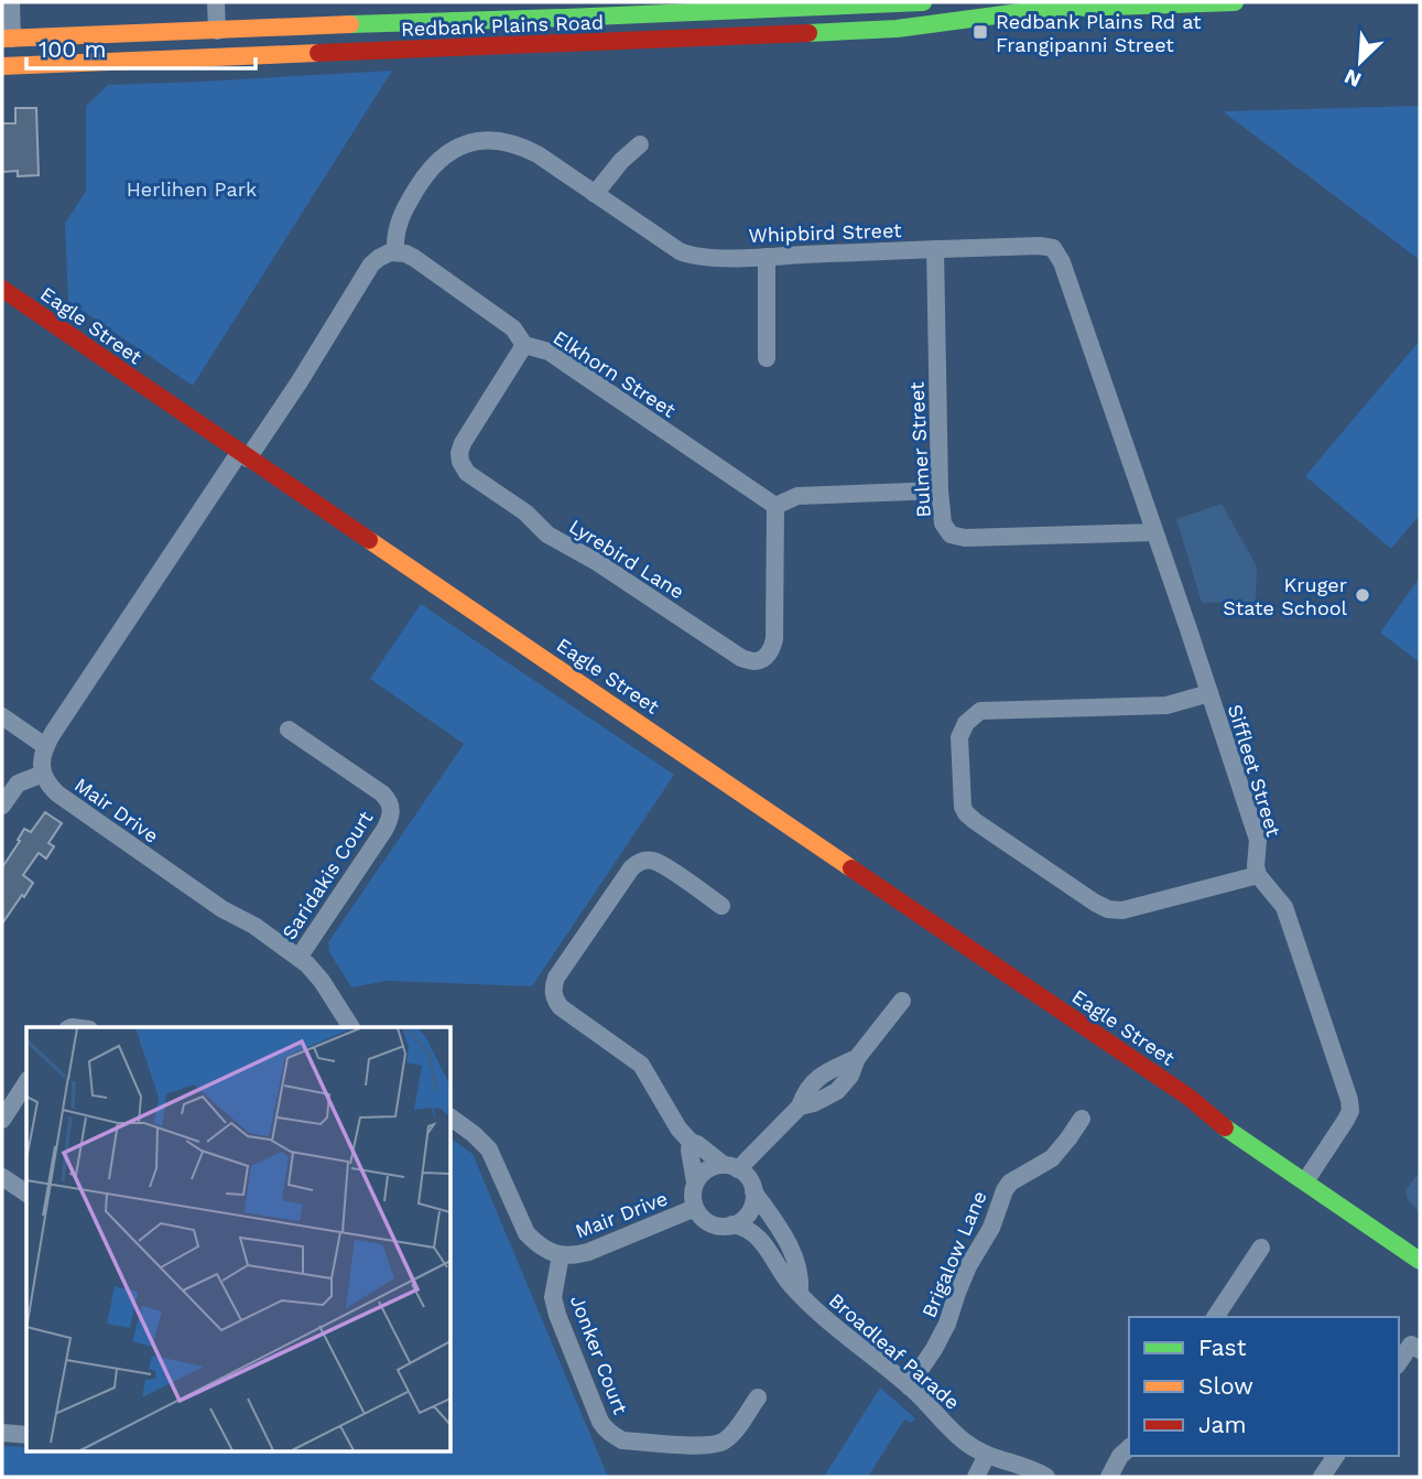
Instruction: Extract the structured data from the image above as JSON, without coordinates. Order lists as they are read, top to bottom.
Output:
{
  "streets": {
    "main road": ["Redbank Plains Road", "Eagle Street"],
    "street": [
      "Whipbird Street",
      "Elkhorn Street",
      "Bulmer Street",
      "Lyrebird Lane",
      "Siffleet Street",
      "Mair Drive",
      "Saridakis Court",
      "Brigalow Lane",
      "Broadleaf Parade",
      "Jonker Court"
    ]
  },
  "crossings": [
    ["Whipbird Street", "Elkhorn Street"],
    ["Whipbird Street", "Bulmer Street"],
    ["Whipbird Street", "Siffleet Street"],
    ["Elkhorn Street", "Lyrebird Lane"],
    ["Bulmer Street", "Siffleet Street"],
    ["Mair Drive", "Saridakis Court"],
    ["Mair Drive", "Broadleaf Parade"],
    ["Mair Drive", "Jonker Court"],
    ["Brigalow Lane", "Broadleaf Parade"]
  ],
  "parks": ["Herlihen Park"],
  "places": {
    "transit": ["Redbank Plains Rd at Frangipanni Street"],
    "other": ["Kruger State School"]
  },
  "legend": ["Fast", "Slow", "Jam"],
  "scale_bar": "100 m",
  "north": "bottom left"
}
